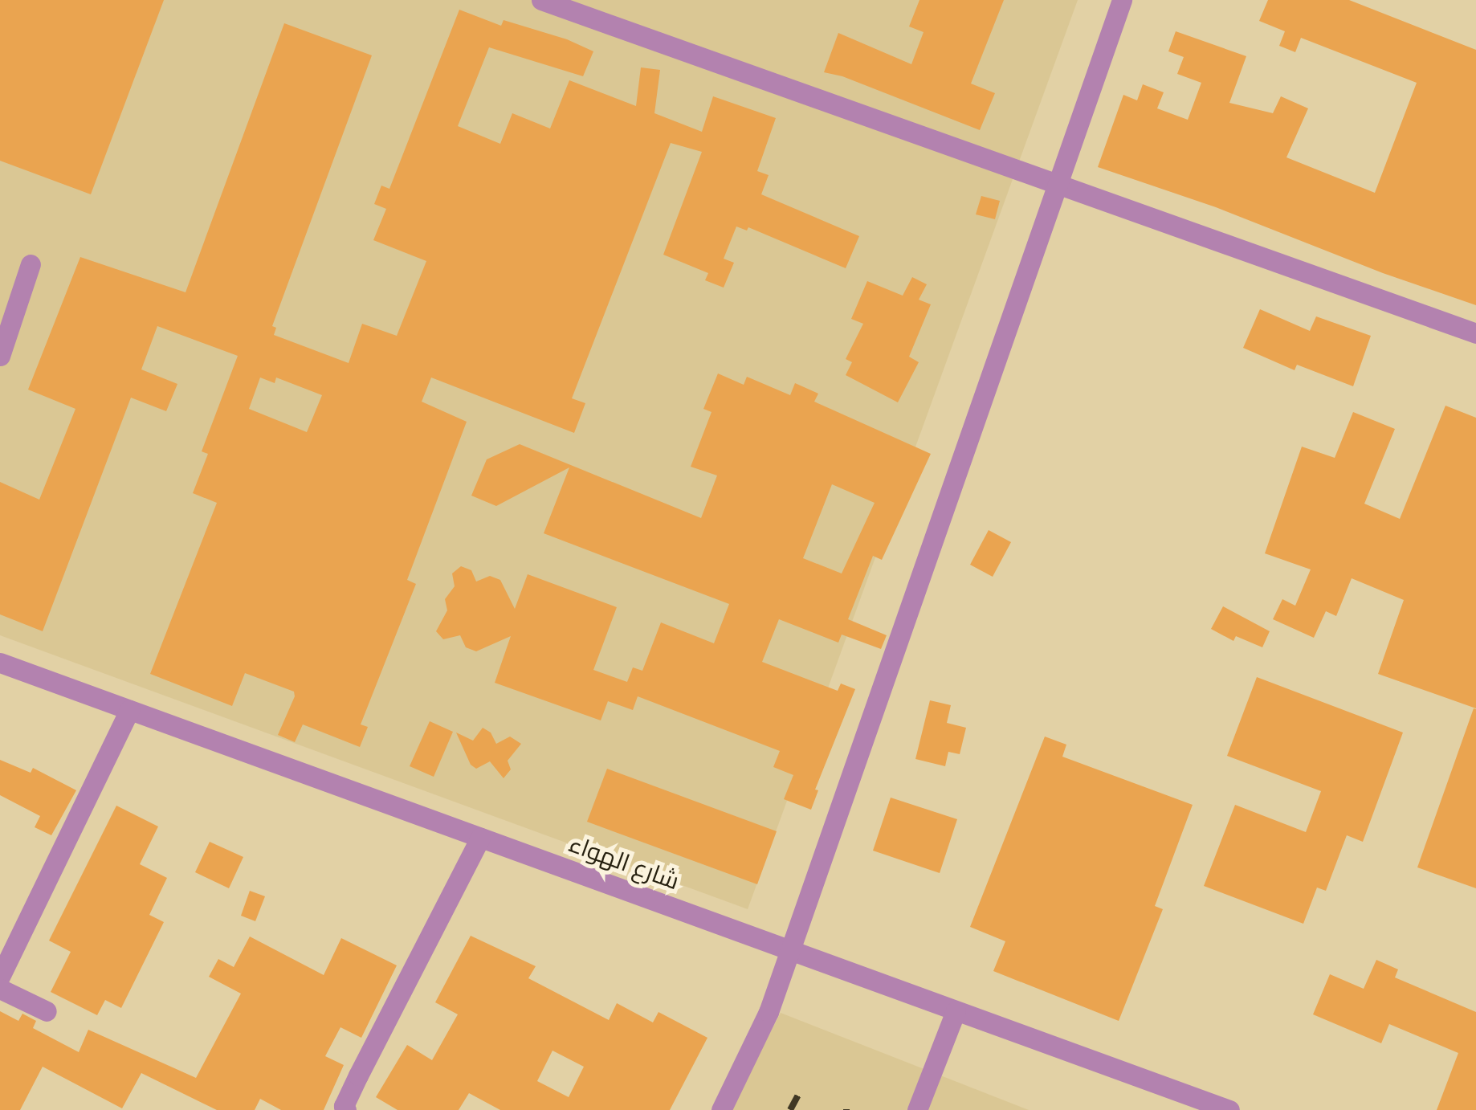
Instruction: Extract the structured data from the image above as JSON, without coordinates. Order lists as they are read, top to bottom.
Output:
{
  "streets": {
    "street": ["شارع الهواء"]
  }
}
